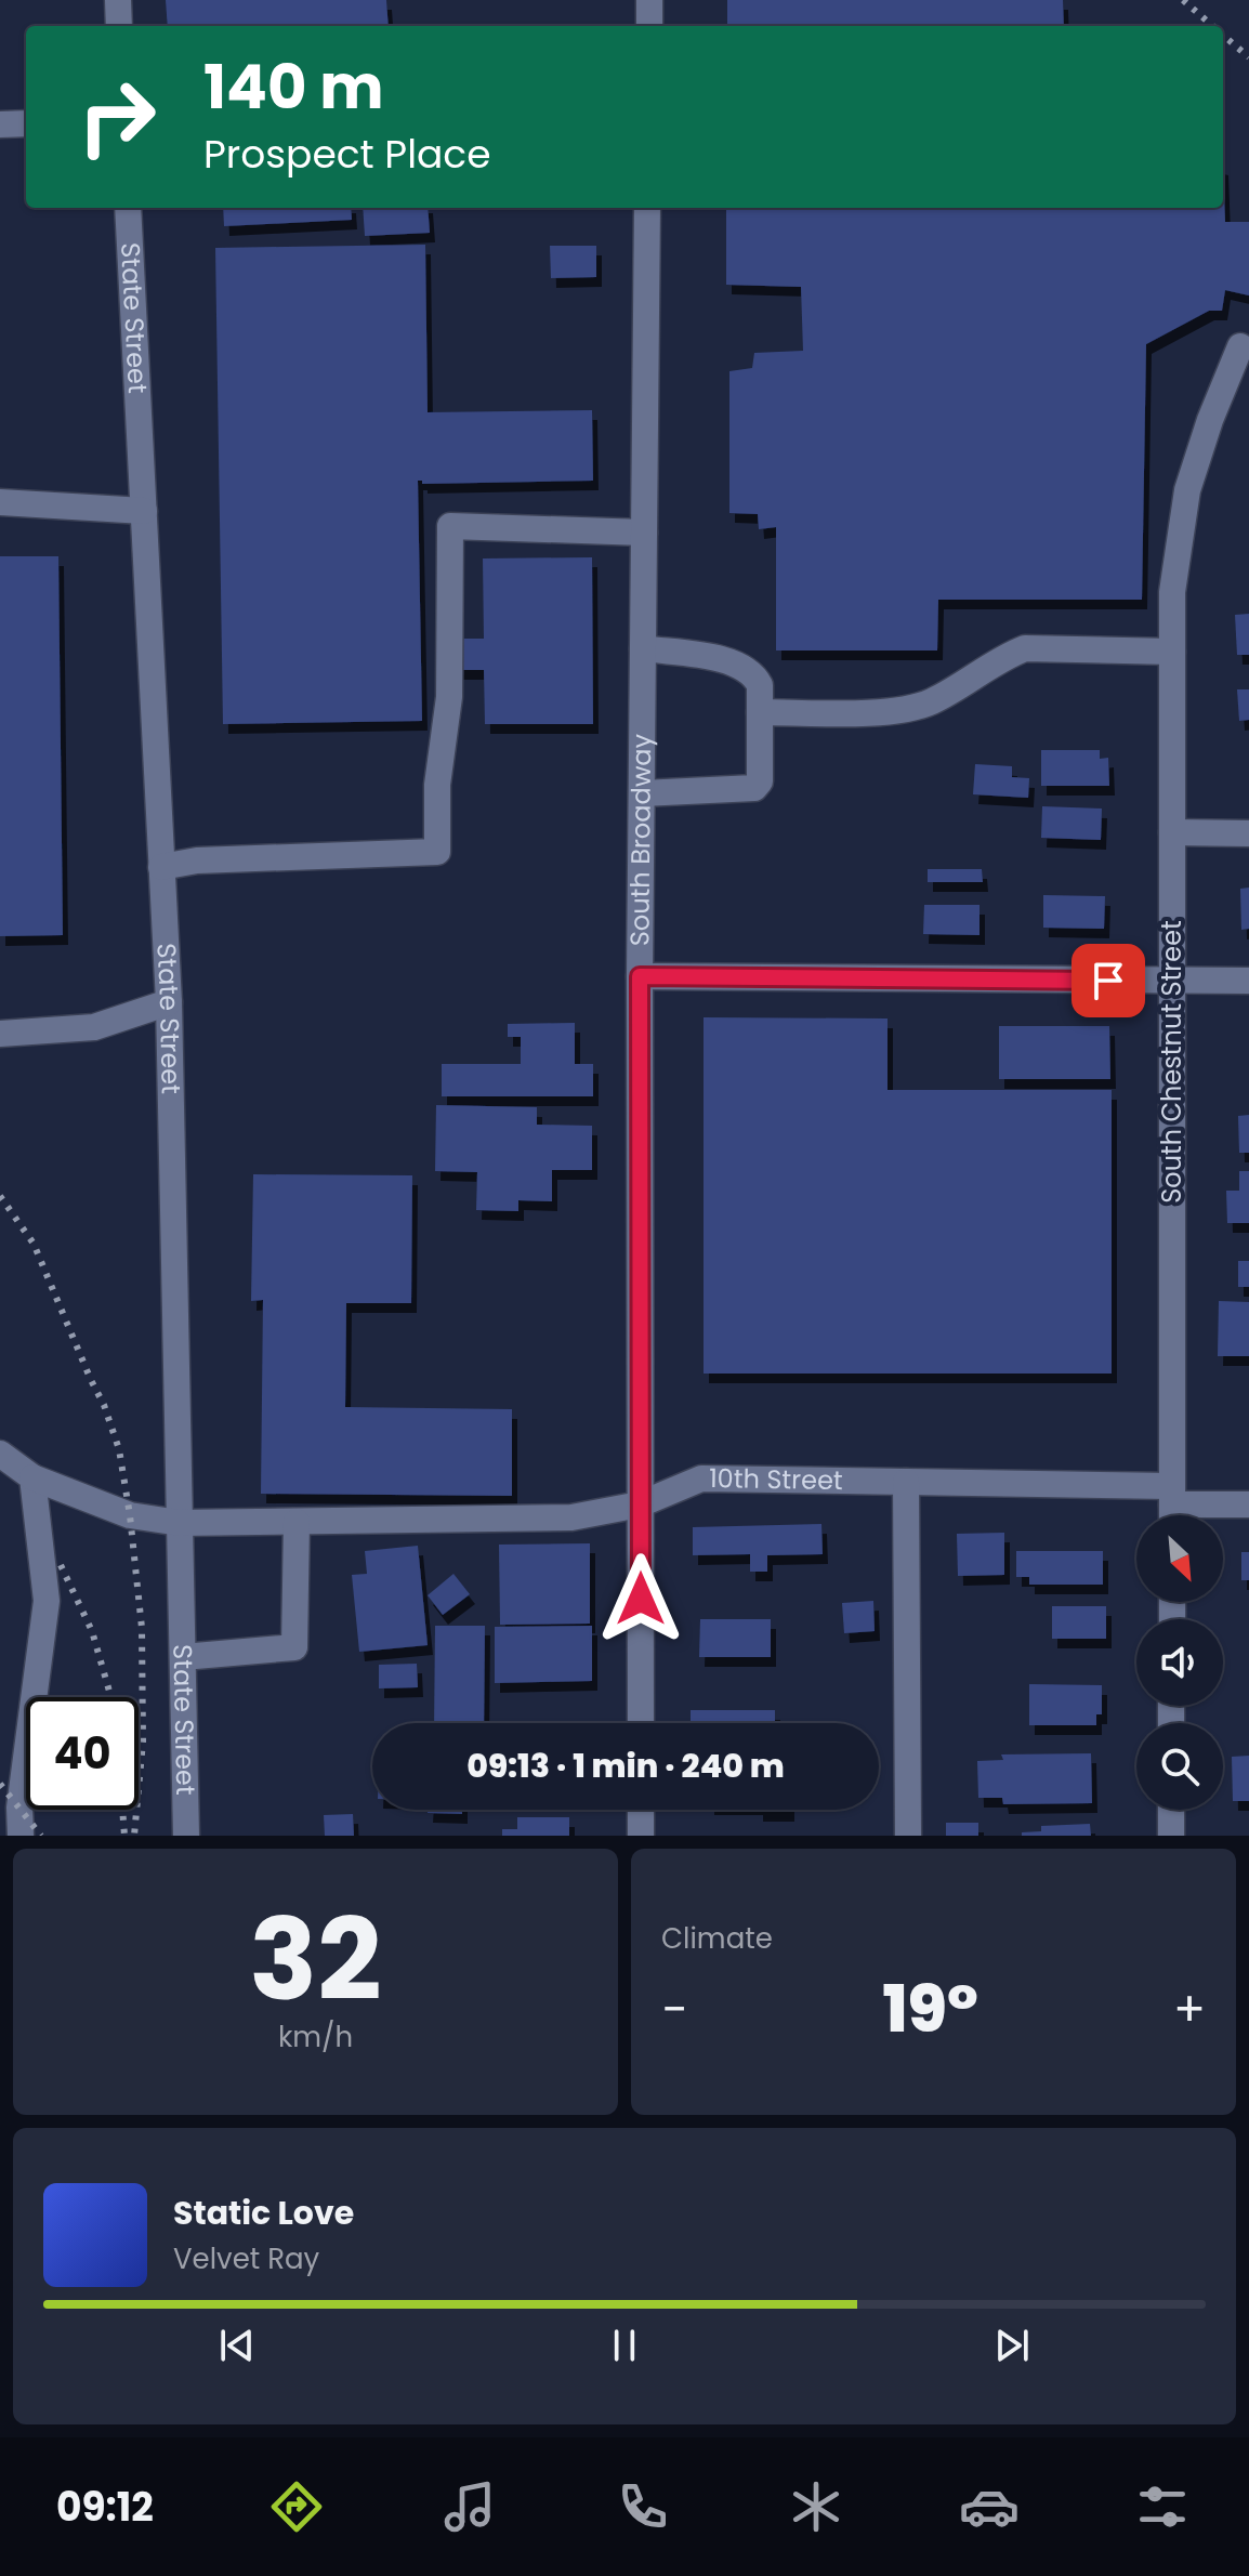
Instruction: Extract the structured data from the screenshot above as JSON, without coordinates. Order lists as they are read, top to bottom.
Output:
{
  "streets": {
    "street": [
      "State Street",
      "South Broadway",
      "South Chestnut Street",
      "10th Street"
    ]
  },
  "crossings": [
    ["State Street", "10th Street"],
    ["South Broadway", "10th Street"],
    ["South Chestnut Street", "10th Street"]
  ],
  "north": "bottom right",
  "page": {
    "turn": ["140 m", "Prospect Place"],
    "limit": "40",
    "trip": "09:13 · 1 min · 240 m",
    "tile": [
      ["32", "km/h"],
      "Climate"
    ],
    "heat": ["−", "19°", "+"],
    "song": ["Static Love", "Velvet Ray"],
    "tabs": "09:12"
  }
}
